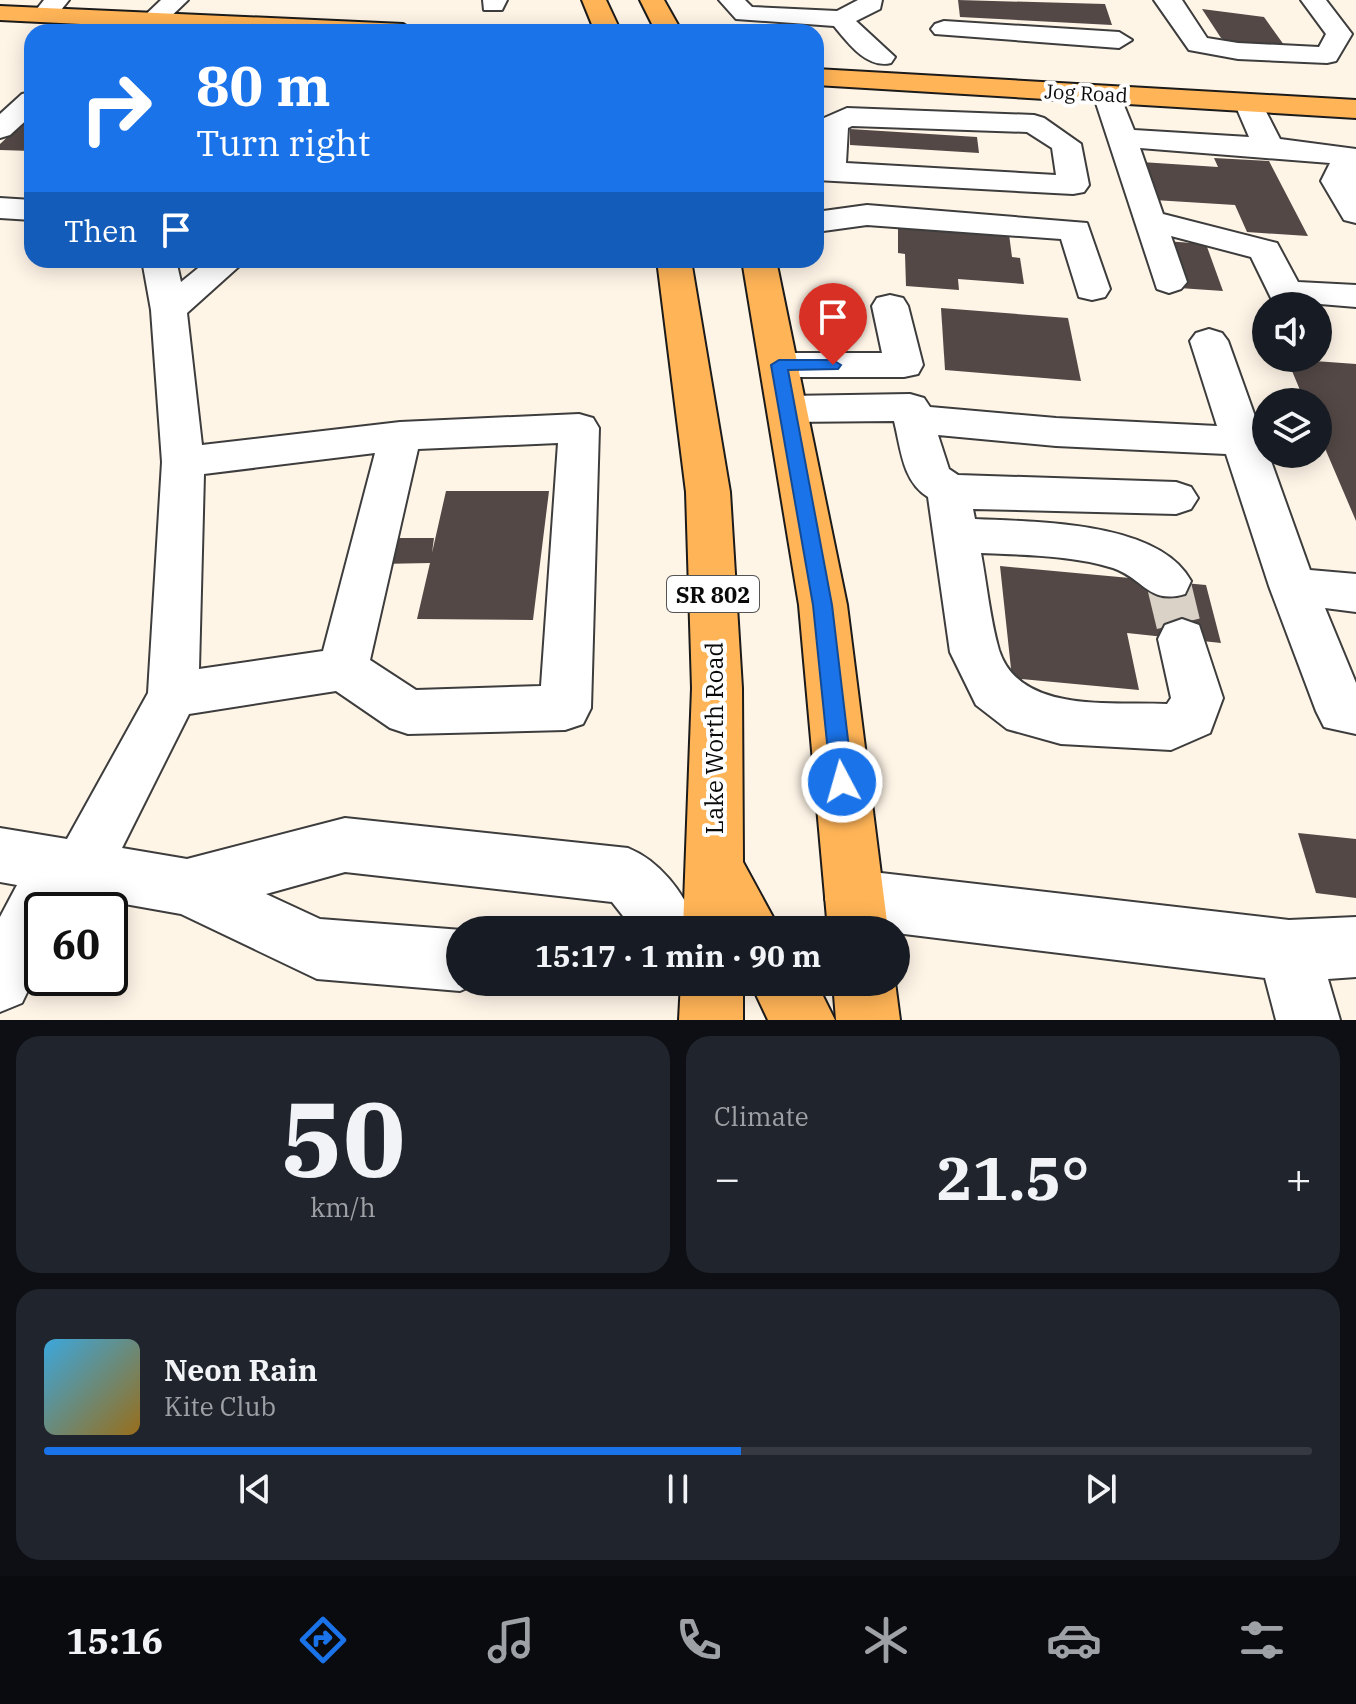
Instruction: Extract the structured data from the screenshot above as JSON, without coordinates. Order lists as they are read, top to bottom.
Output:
{
  "streets": {
    "main road": ["Jog Road", "SR 802", "Lake Worth Road"]
  },
  "page": {
    "turn": ["80 m", "Turn right"],
    "then": "Then",
    "limit": "60",
    "trip": "15:17 · 1 min · 90 m",
    "tile": [
      ["50", "km/h"],
      "Climate"
    ],
    "heat": ["−", "21.5°", "+"],
    "song": ["Neon Rain", "Kite Club"],
    "tabs": "15:16"
  }
}
